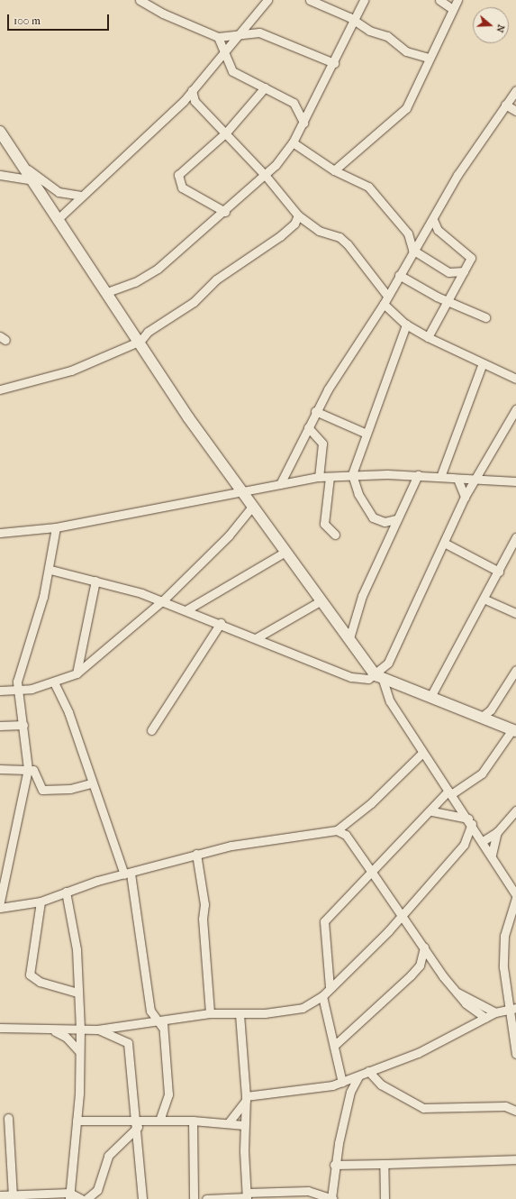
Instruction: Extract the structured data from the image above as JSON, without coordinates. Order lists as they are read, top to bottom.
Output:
{
  "scale_bar": "100 m",
  "north": "right"
}
